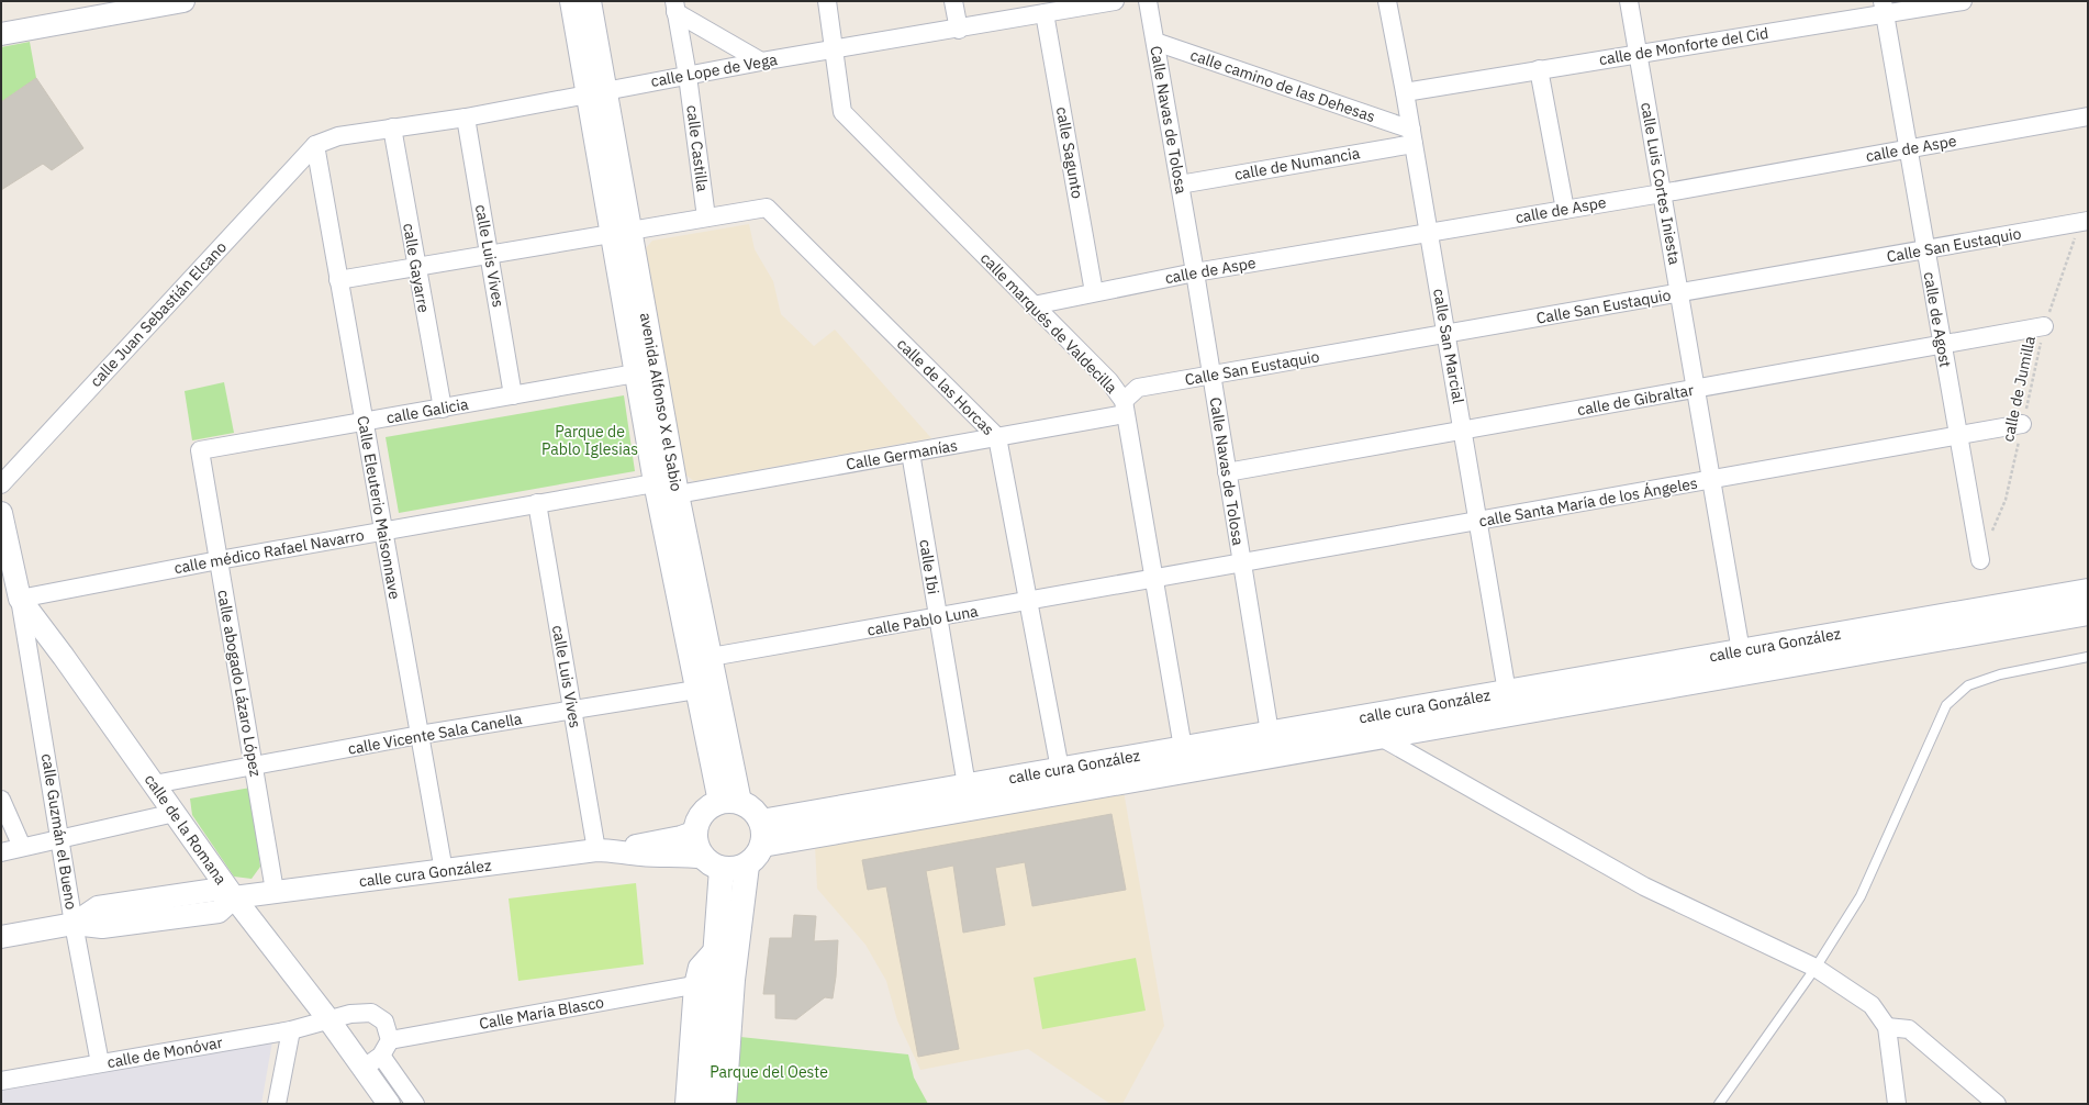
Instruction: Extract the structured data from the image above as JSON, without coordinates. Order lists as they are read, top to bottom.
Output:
{
  "streets": {
    "main road": ["calle cura González"],
    "street": [
      "calle de Monforte del Cid",
      "calle Lope de Vega",
      "calle camino de las Dehesas",
      "Calle Navas de Tolosa",
      "calle Castilla",
      "calle de Aspe",
      "calle Sagunto",
      "calle de Numancia",
      "calle Luis Cortes Iniesta",
      "Calle San Eustaquio",
      "calle Luis Vives",
      "calle Gayarre",
      "calle Juan Sebastián Elcano",
      "calle de Agost",
      "calle marqués de Valdecilla",
      "calle San Marcial",
      "calle de las Horcas",
      "calle de Gibraltar",
      "avenida Alfonso X el Sabio",
      "calle Galicia",
      "Calle Germanías",
      "calle Santa María de los Ángeles",
      "Calle Eleuterio Maisonnave",
      "calle médico Rafael Navarro",
      "calle Ibi",
      "calle Pablo Luna",
      "calle abogado Lázaro López",
      "calle Vicente Sala Canella",
      "calle de la Romana",
      "calle Guzmán el Bueno",
      "Calle María Blasco",
      "calle de Monóvar"
    ],
    "path": ["calle de Jumilla"]
  },
  "crossings": [
    ["calle de Monforte del Cid", "calle Luis Cortes Iniesta"],
    ["calle de Monforte del Cid", "calle de Agost"],
    ["calle de Monforte del Cid", "calle San Marcial"],
    ["calle Lope de Vega", "calle Castilla"],
    ["calle Lope de Vega", "calle Sagunto"],
    ["calle Lope de Vega", "calle Luis Vives"],
    ["calle Lope de Vega", "calle Gayarre"],
    ["calle Lope de Vega", "calle Juan Sebastián Elcano"],
    ["calle Lope de Vega", "calle marqués de Valdecilla"],
    ["calle Lope de Vega", "avenida Alfonso X el Sabio"],
    ["calle Lope de Vega", "Calle Eleuterio Maisonnave"],
    ["calle camino de las Dehesas", "Calle Navas de Tolosa"],
    ["calle camino de las Dehesas", "calle de Numancia"],
    ["calle camino de las Dehesas", "calle San Marcial"],
    ["Calle Navas de Tolosa", "calle de Aspe"],
    ["Calle Navas de Tolosa", "calle de Numancia"],
    ["Calle Navas de Tolosa", "Calle San Eustaquio"],
    ["Calle Navas de Tolosa", "calle de Gibraltar"],
    ["Calle Navas de Tolosa", "calle Santa María de los Ángeles"],
    ["Calle Navas de Tolosa", "calle cura González"],
    ["calle Castilla", "calle de las Horcas"],
    ["calle de Aspe", "calle Sagunto"],
    ["calle de Aspe", "calle Luis Cortes Iniesta"],
    ["calle de Aspe", "calle de Agost"],
    ["calle de Aspe", "calle marqués de Valdecilla"],
    ["calle de Aspe", "calle San Marcial"],
    ["calle de Numancia", "calle San Marcial"],
    ["calle Luis Cortes Iniesta", "Calle San Eustaquio"],
    ["calle Luis Cortes Iniesta", "calle de Gibraltar"],
    ["calle Luis Cortes Iniesta", "calle Santa María de los Ángeles"],
    ["calle Luis Cortes Iniesta", "calle cura González"],
    ["Calle San Eustaquio", "calle de Agost"],
    ["Calle San Eustaquio", "calle marqués de Valdecilla"],
    ["Calle San Eustaquio", "calle San Marcial"],
    ["Calle San Eustaquio", "calle de Jumilla"],
    ["Calle San Eustaquio", "Calle Germanías"],
    ["calle Luis Vives", "calle de las Horcas"],
    ["calle Luis Vives", "calle Galicia"],
    ["calle Luis Vives", "calle médico Rafael Navarro"],
    ["calle Luis Vives", "calle cura González"],
    ["calle Luis Vives", "calle Vicente Sala Canella"],
    ["calle Gayarre", "calle de las Horcas"],
    ["calle Gayarre", "calle Galicia"],
    ["calle Juan Sebastián Elcano", "Calle Eleuterio Maisonnave"],
    ["calle de Agost", "calle de Jumilla"],
    ["calle de Agost", "calle de Gibraltar"],
    ["calle de Agost", "calle Santa María de los Ángeles"],
    ["calle marqués de Valdecilla", "Calle Germanías"],
    ["calle marqués de Valdecilla", "calle Santa María de los Ángeles"],
    ["calle marqués de Valdecilla", "calle Pablo Luna"],
    ["calle marqués de Valdecilla", "calle cura González"],
    ["calle San Marcial", "calle de Gibraltar"],
    ["calle San Marcial", "calle Santa María de los Ángeles"],
    ["calle San Marcial", "calle cura González"],
    ["calle de las Horcas", "avenida Alfonso X el Sabio"],
    ["calle de las Horcas", "Calle Germanías"],
    ["calle de las Horcas", "Calle Eleuterio Maisonnave"],
    ["calle de las Horcas", "calle Pablo Luna"],
    ["calle de las Horcas", "calle cura González"],
    ["calle de Jumilla", "calle de Gibraltar"],
    ["calle de Jumilla", "calle Santa María de los Ángeles"],
    ["avenida Alfonso X el Sabio", "calle Galicia"],
    ["avenida Alfonso X el Sabio", "Calle Germanías"],
    ["avenida Alfonso X el Sabio", "calle médico Rafael Navarro"],
    ["avenida Alfonso X el Sabio", "calle Pablo Luna"],
    ["avenida Alfonso X el Sabio", "calle cura González"],
    ["avenida Alfonso X el Sabio", "calle Vicente Sala Canella"],
    ["calle Galicia", "Calle Eleuterio Maisonnave"],
    ["calle Galicia", "calle abogado Lázaro López"],
    ["Calle Germanías", "calle médico Rafael Navarro"],
    ["Calle Germanías", "calle Ibi"],
    ["calle Santa María de los Ángeles", "calle Pablo Luna"],
    ["Calle Eleuterio Maisonnave", "calle médico Rafael Navarro"],
    ["Calle Eleuterio Maisonnave", "calle cura González"],
    ["Calle Eleuterio Maisonnave", "calle Vicente Sala Canella"],
    ["calle médico Rafael Navarro", "calle abogado Lázaro López"],
    ["calle médico Rafael Navarro", "calle de la Romana"],
    ["calle médico Rafael Navarro", "calle Guzmán el Bueno"],
    ["calle Ibi", "calle Pablo Luna"],
    ["calle Ibi", "calle cura González"],
    ["calle cura González", "calle abogado Lázaro López"],
    ["calle cura González", "calle de la Romana"],
    ["calle abogado Lázaro López", "calle Vicente Sala Canella"],
    ["calle Vicente Sala Canella", "calle de la Romana"],
    ["calle de la Romana", "calle Guzmán el Bueno"],
    ["calle de la Romana", "calle de Monóvar"],
    ["calle Guzmán el Bueno", "calle de Monóvar"],
    ["Calle María Blasco", "calle de Monóvar"]
  ],
  "parks": ["Parque de Pablo Iglesias", "Parque del Oeste"]
}
